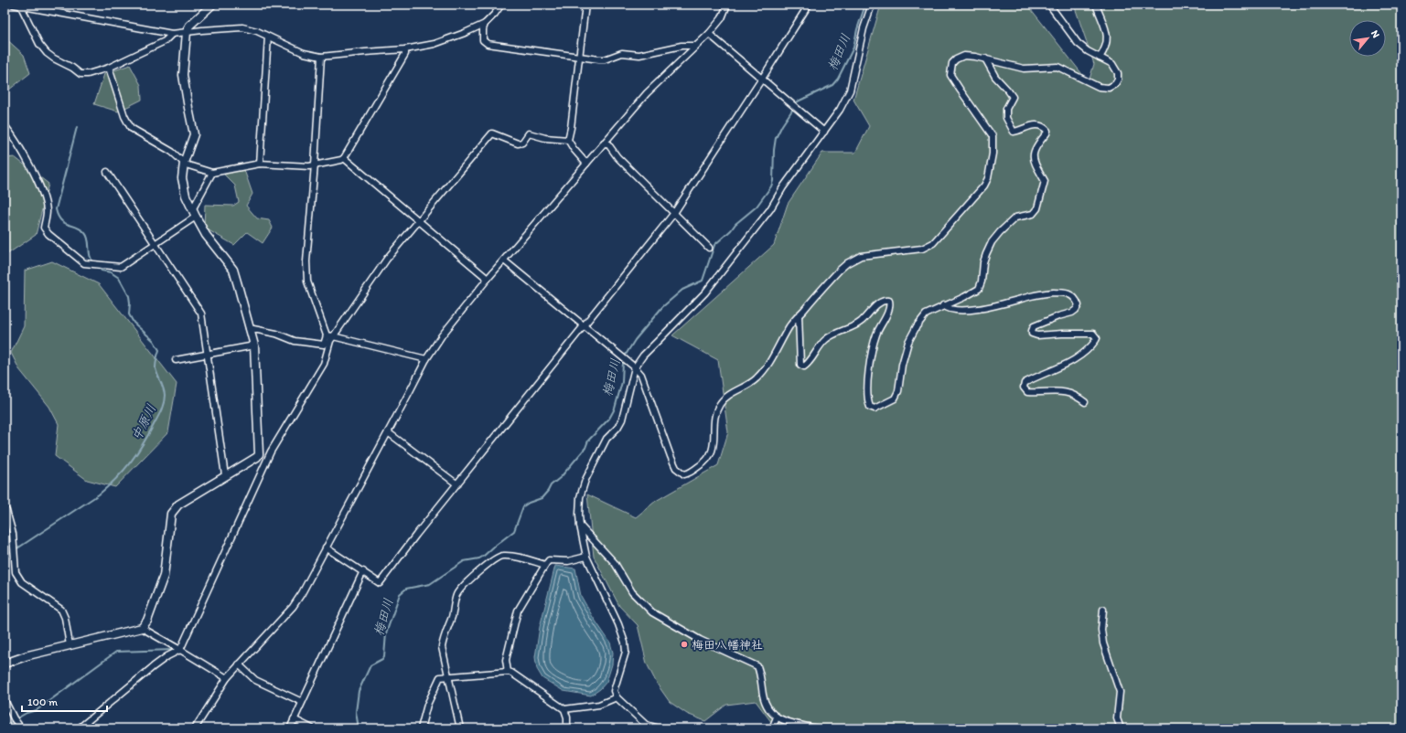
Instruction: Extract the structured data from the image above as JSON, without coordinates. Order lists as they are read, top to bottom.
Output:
{
  "water": ["梅田川", "中原川"],
  "places": ["梅田八幡神社"],
  "scale_bar": "100 m",
  "north": "top right"
}
